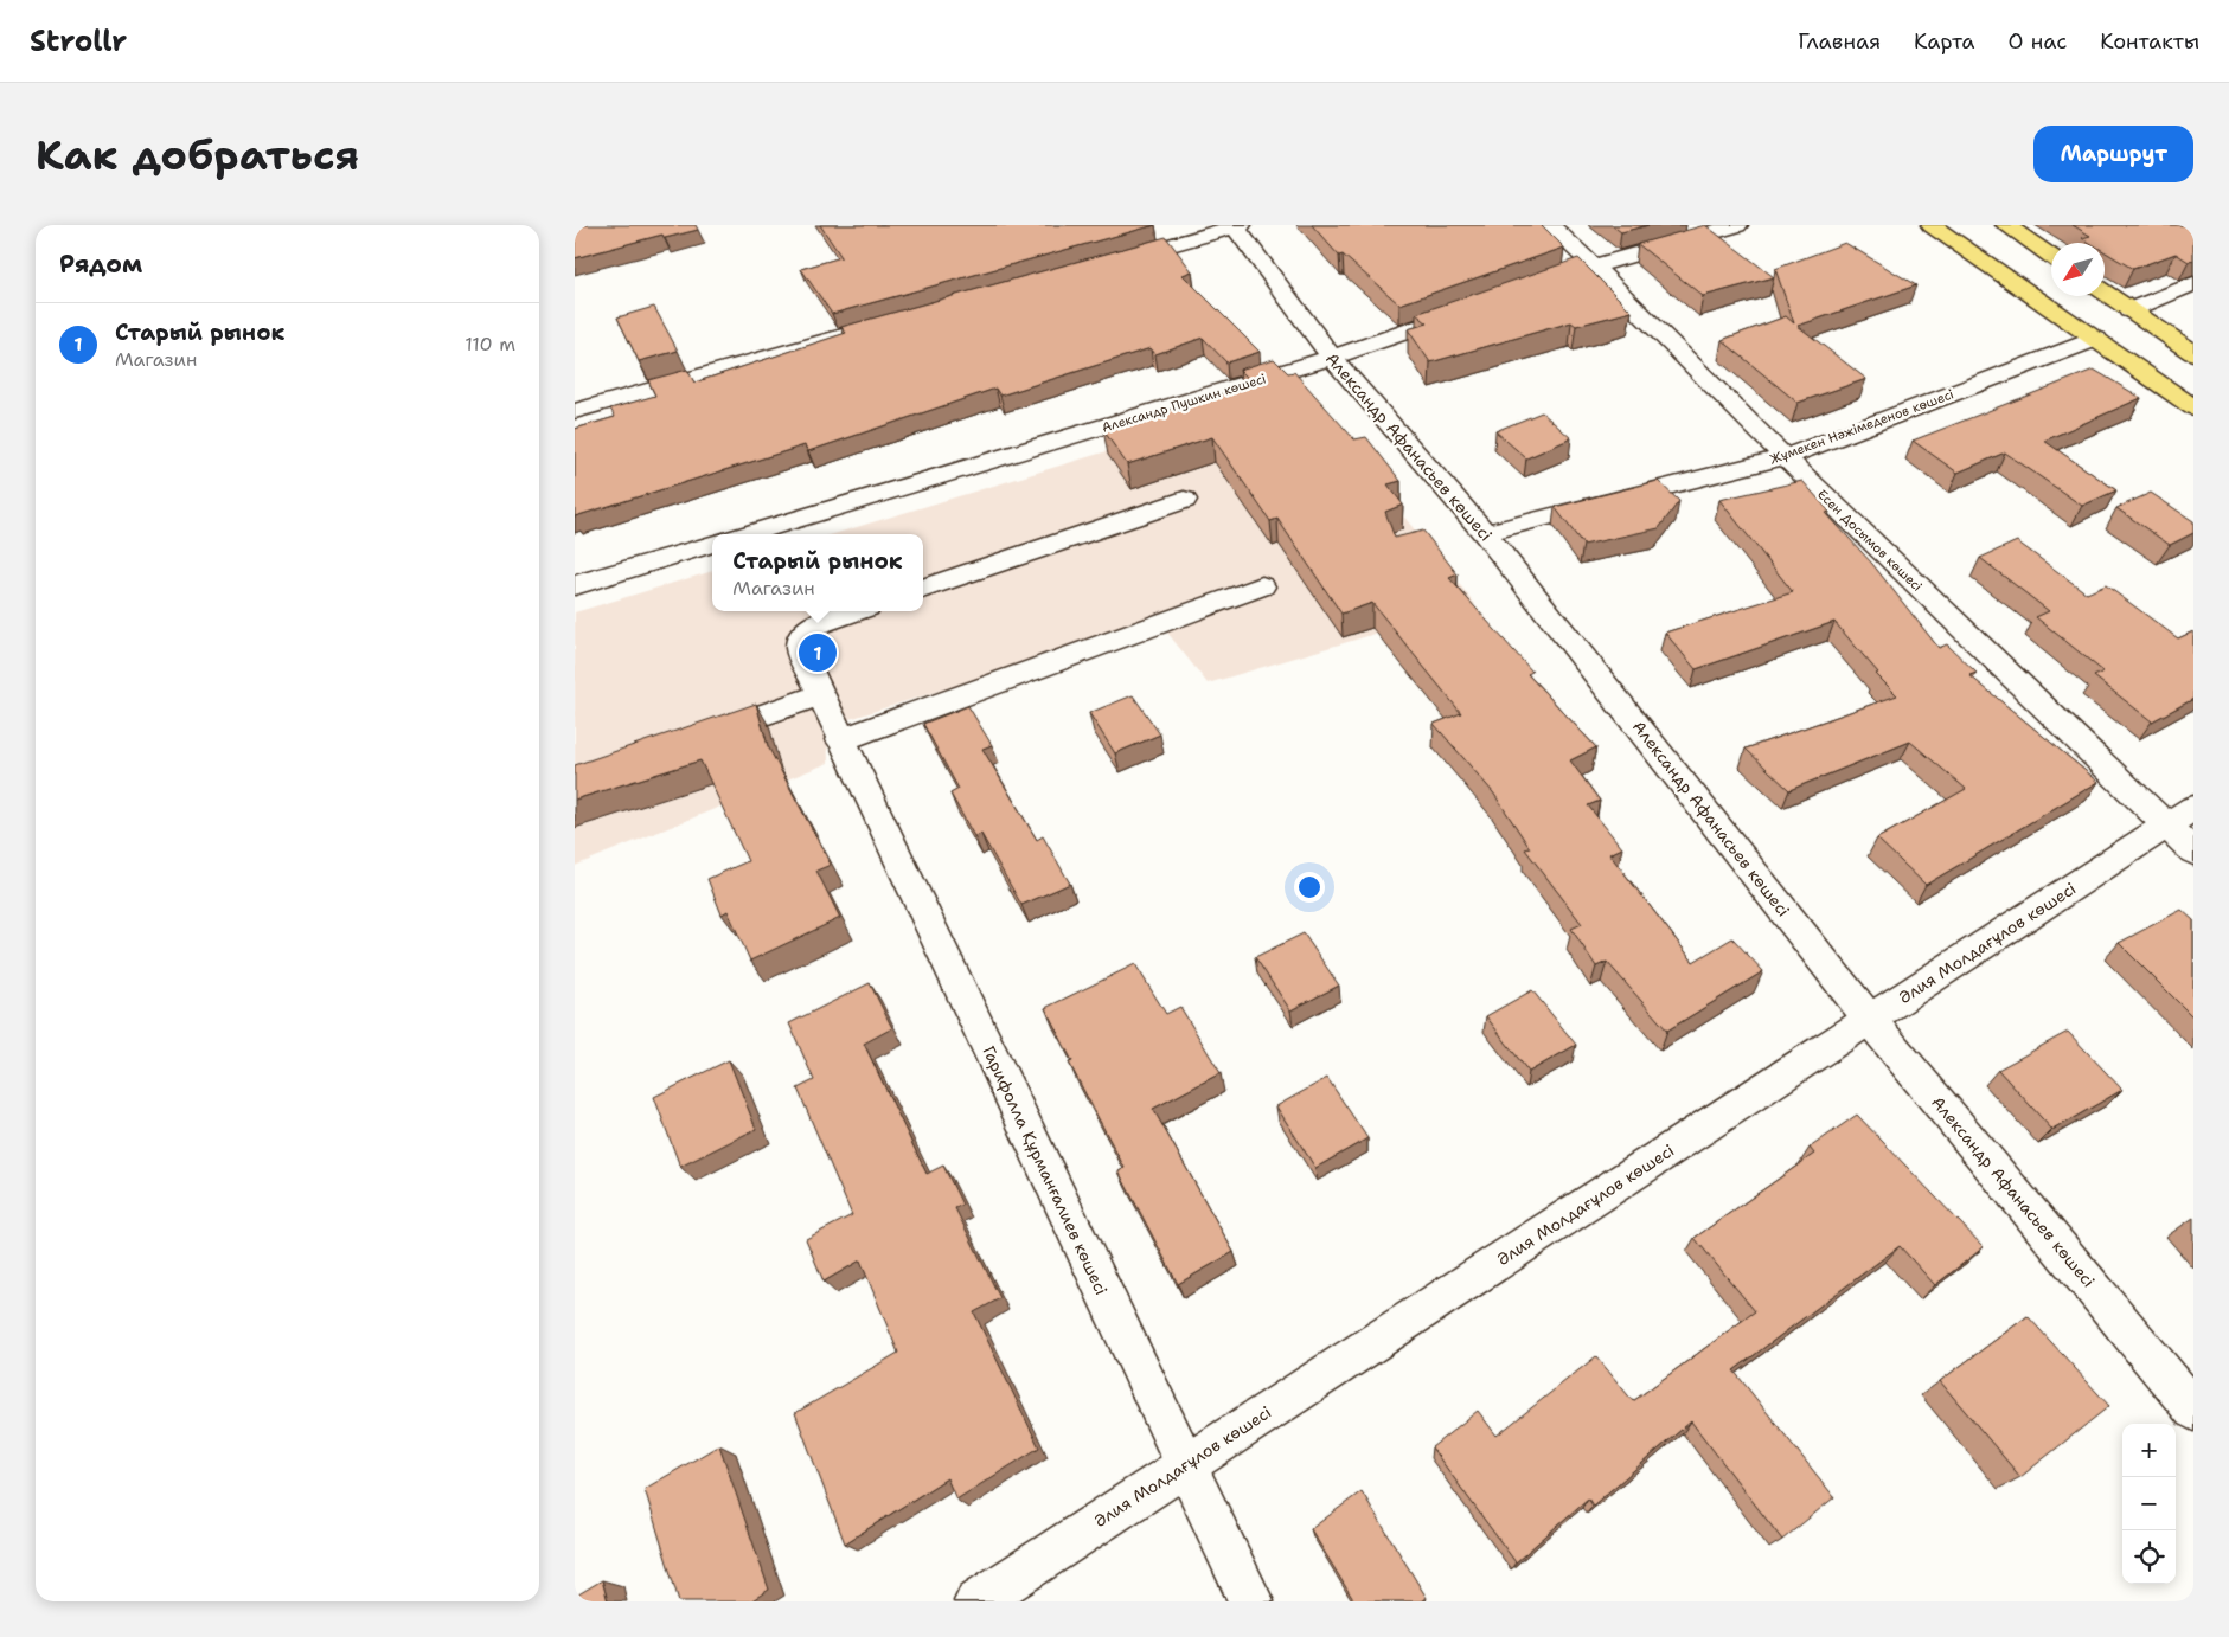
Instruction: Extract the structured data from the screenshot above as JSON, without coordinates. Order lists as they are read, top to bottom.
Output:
{
  "streets": {
    "street": [
      "Александр Пушкин көшесі",
      "Жұмекен Нәжімеденов көшесі",
      "Александр Афанасьев көшесі",
      "Есен Досымов көшесі",
      "Әлия Молдағұлов көшесі",
      "Гарифолла Құрманғалиев көшесі"
    ]
  },
  "crossings": [
    ["Александр Пушкин көшесі", "Александр Афанасьев көшесі"],
    ["Жұмекен Нәжімеденов көшесі", "Александр Афанасьев көшесі"],
    ["Жұмекен Нәжімеденов көшесі", "Есен Досымов көшесі"],
    ["Александр Афанасьев көшесі", "Әлия Молдағұлов көшесі"],
    ["Есен Досымов көшесі", "Әлия Молдағұлов көшесі"],
    ["Әлия Молдағұлов көшесі", "Гарифолла Құрманғалиев көшесі"]
  ],
  "north": "bottom left",
  "page": {
    "header": "Strollr",
    "nav": [
      "Главная",
      "Карта",
      "О нас",
      "Контакты"
    ],
    "buttons": "Маршрут",
    "title": "Как добраться",
    "heading": "Рядом",
    "list": [
      {
        "mark": "1",
        "name": "Старый рынок",
        "note": "Магазин",
        "value": "110 m"
      }
    ],
    "popup": ["Старый рынок", "Магазин"],
    "pins": "1",
    "map_buttons": ["+", "−"]
  }
}
